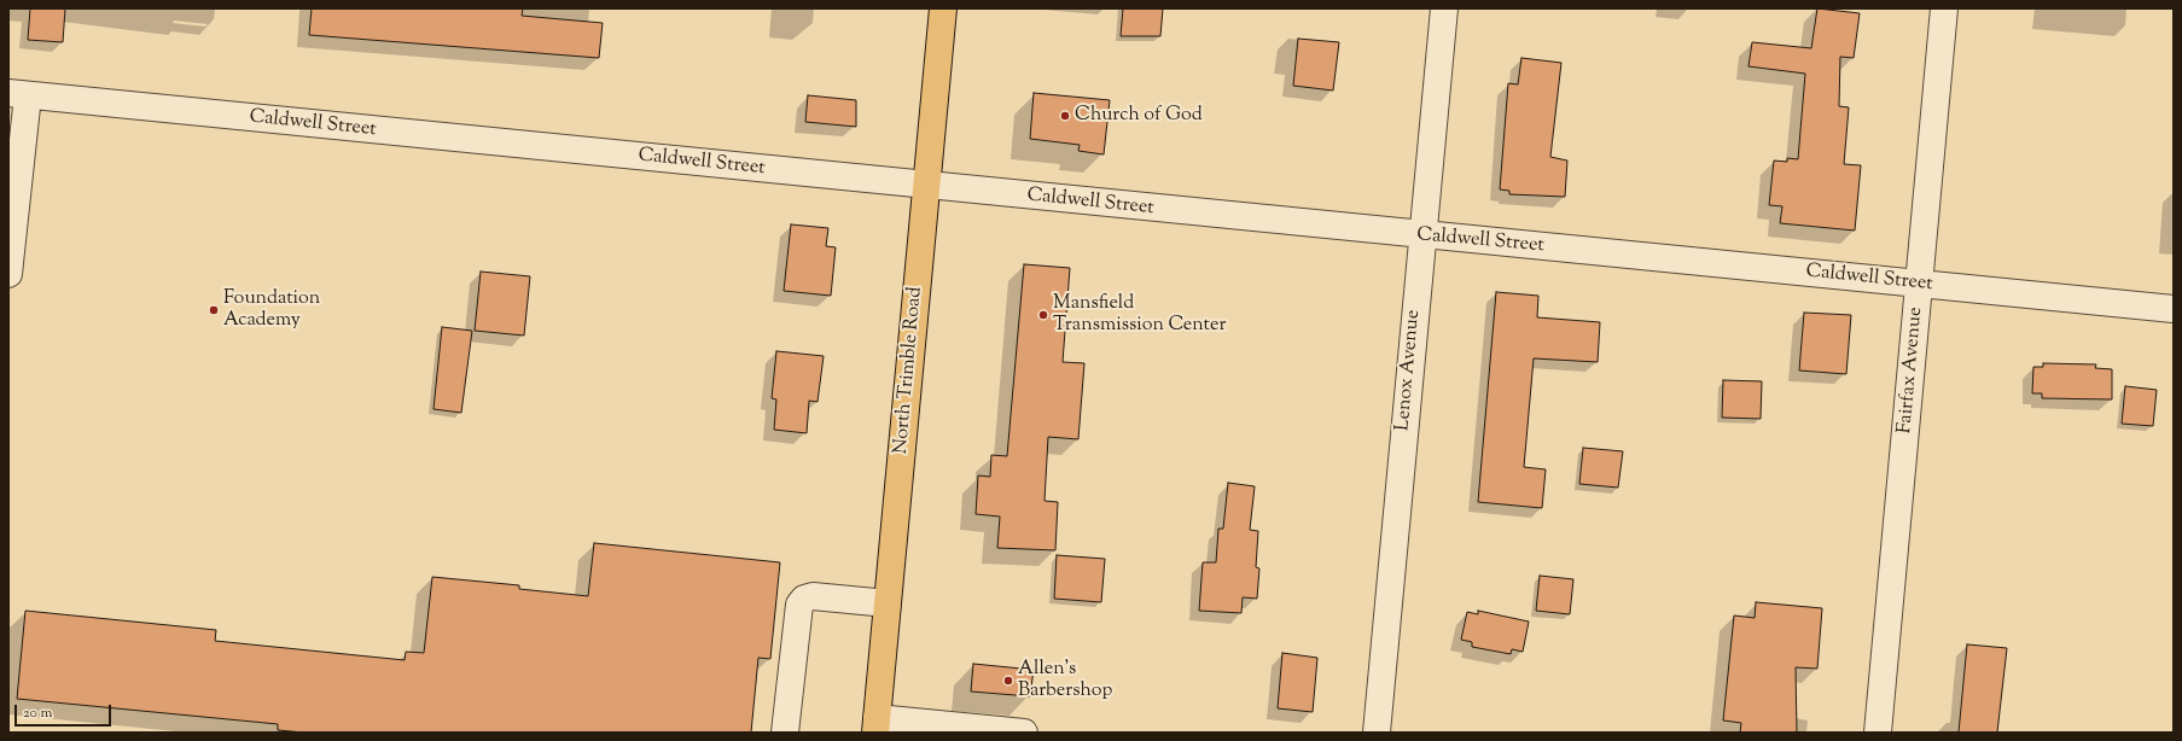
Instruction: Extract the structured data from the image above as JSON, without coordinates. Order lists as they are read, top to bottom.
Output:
{
  "streets": {
    "main road": ["North Trimble Road"],
    "street": ["Caldwell Street", "Lenox Avenue", "Fairfax Avenue"]
  },
  "crossings": [
    ["Caldwell Street", "North Trimble Road"],
    ["Caldwell Street", "Lenox Avenue"],
    ["Caldwell Street", "Fairfax Avenue"]
  ],
  "places": [
    "Church of God",
    "Foundation Academy",
    "Mansfield Transmission Center",
    "Allen's Barbershop"
  ],
  "scale_bar": "20 m"
}
